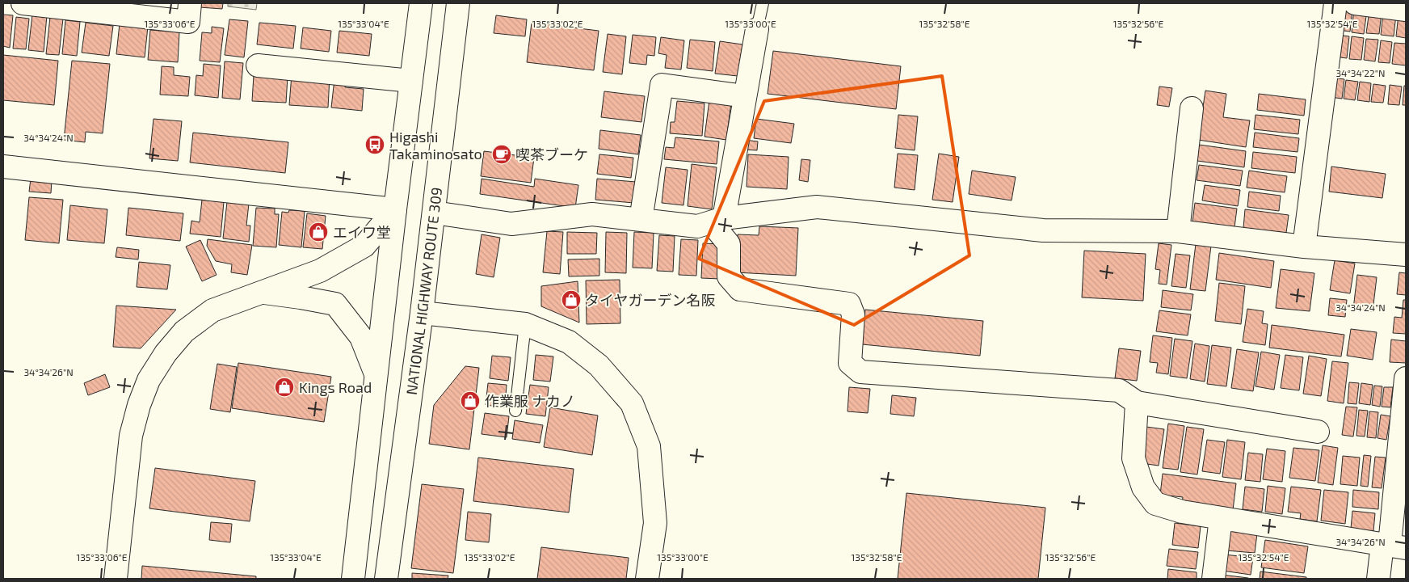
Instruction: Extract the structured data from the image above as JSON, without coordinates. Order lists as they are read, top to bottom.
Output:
{
  "streets": {
    "main road": ["NATIONAL HIGHWAY ROUTE 309"]
  },
  "places": {
    "bus stop": ["Higashi Takaminosato"],
    "cafe": ["喫茶ブーケ"],
    "shop": [
      "エイワ堂",
      "タイヤガーデン名阪",
      "Kings Road",
      "作業服 ナカノ"
    ]
  },
  "coordinates": [
    "135°33'06\"E",
    "135°33'04\"E",
    "135°33'02\"E",
    "135°33'00\"E",
    "135°32'58\"E",
    "135°32'56\"E",
    "135°32'54\"E",
    "34°34'22\"N",
    "34°34'24\"N",
    "34°34'26\"N"
  ]
}
